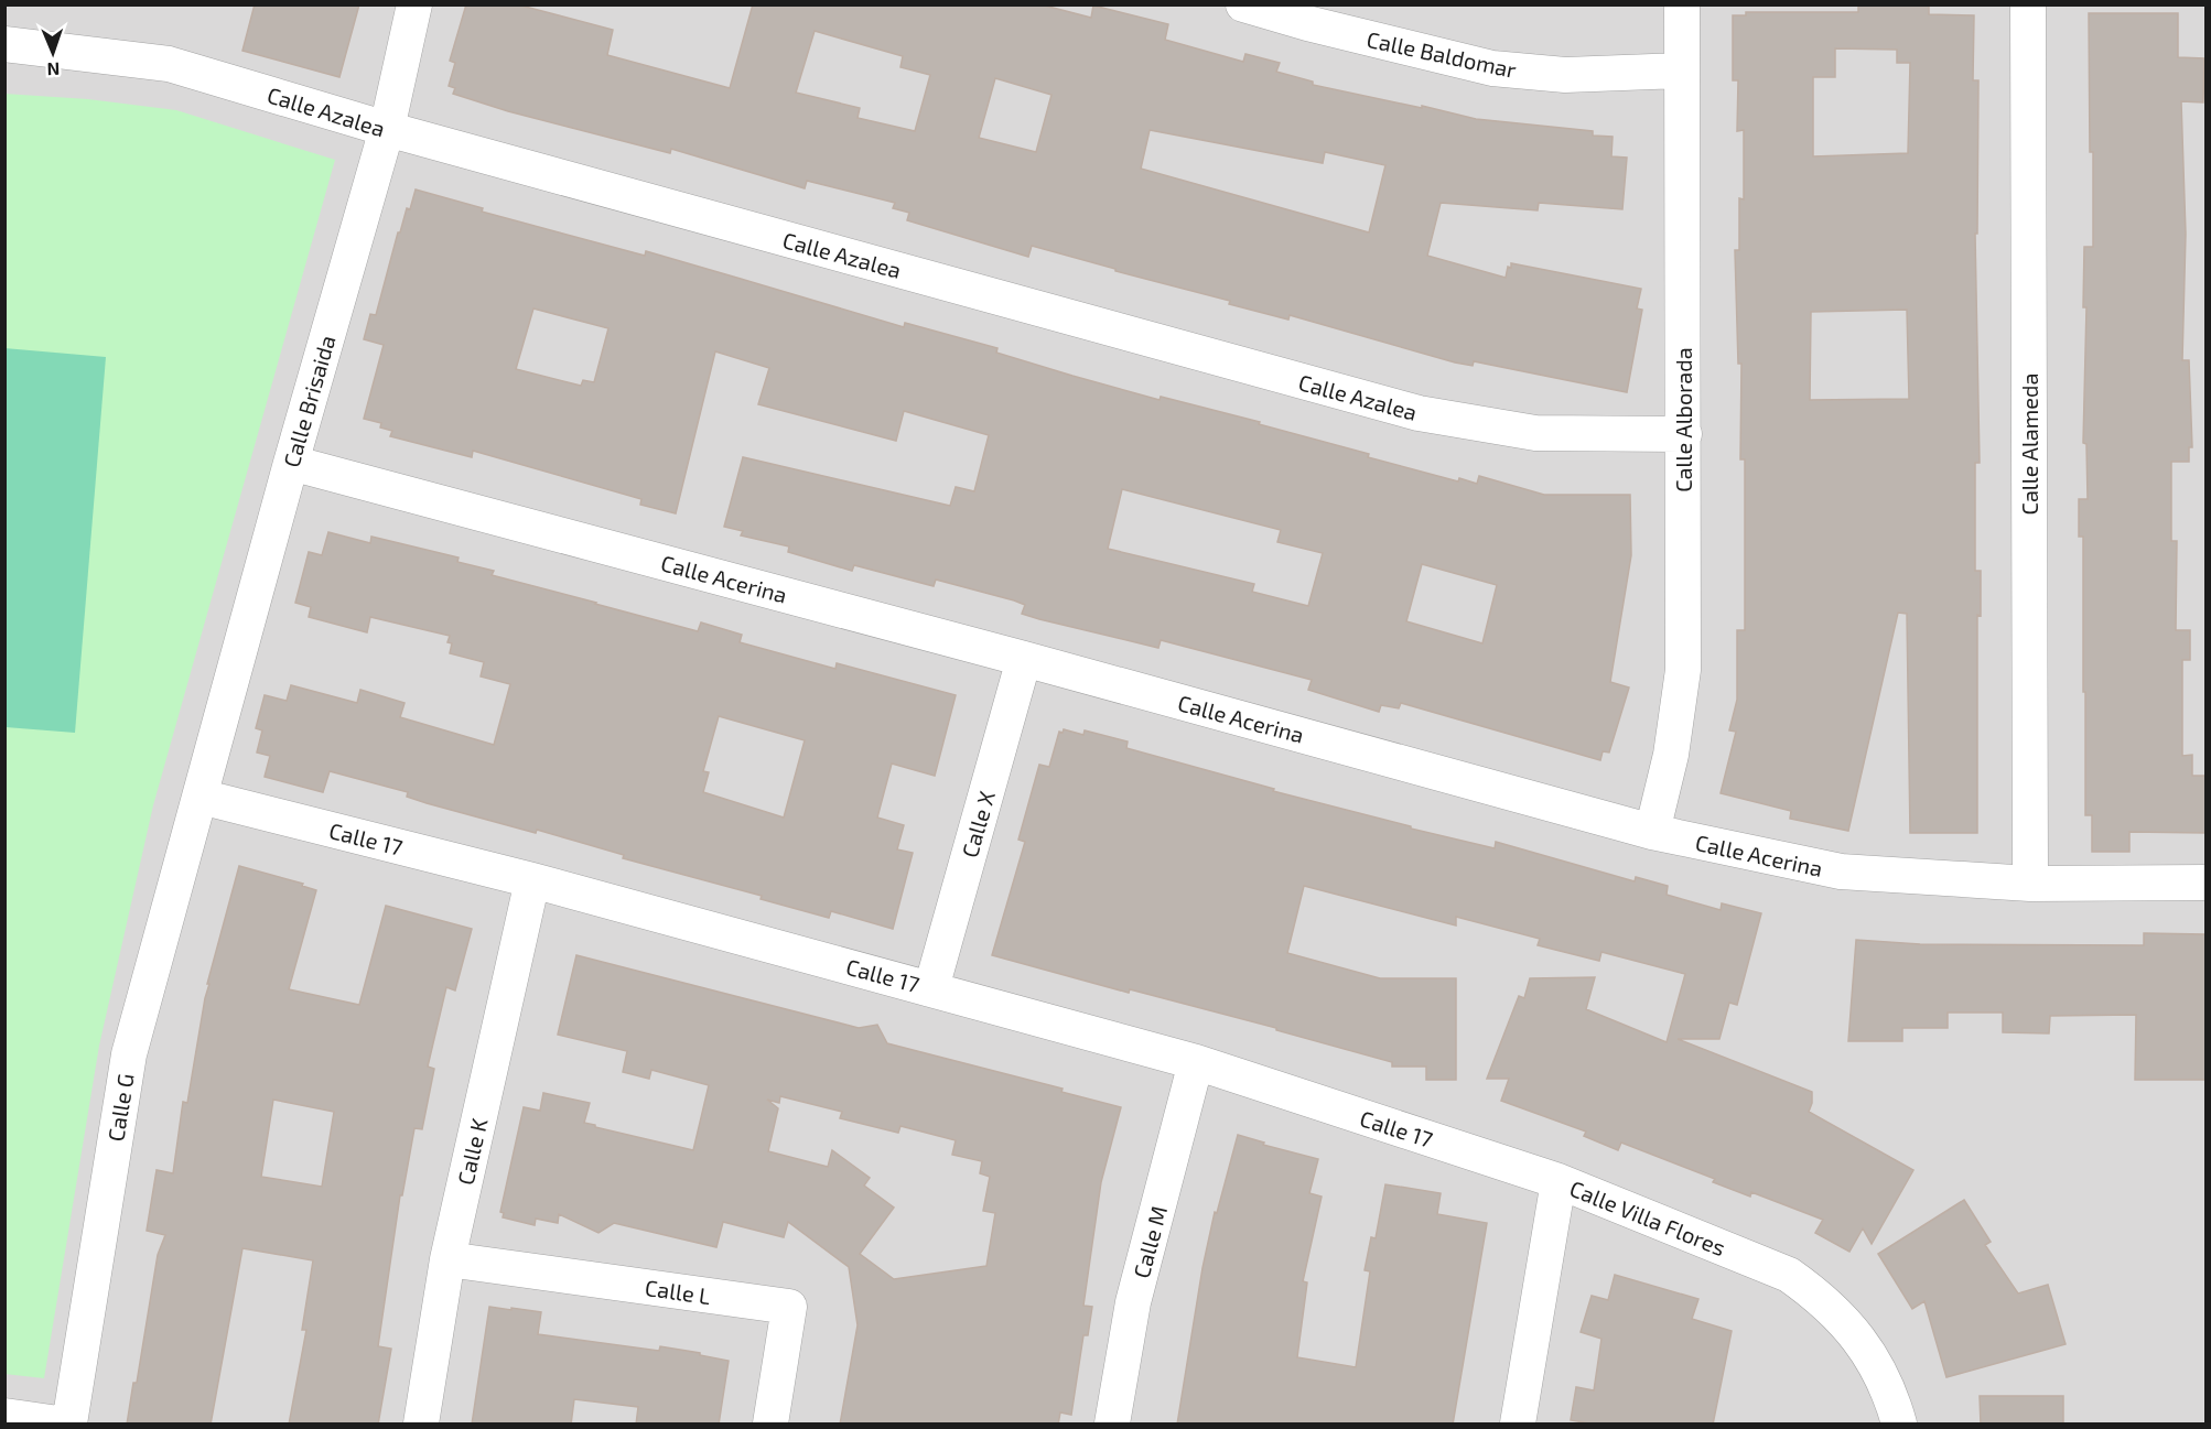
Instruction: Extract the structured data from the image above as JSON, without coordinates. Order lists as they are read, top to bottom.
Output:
{
  "streets": {
    "street": [
      "Calle Baldomar",
      "Calle Azalea",
      "Calle Brisaida",
      "Calle Alborada",
      "Calle Alameda",
      "Calle Acerina",
      "Calle X",
      "Calle 17",
      "Calle G",
      "Calle K",
      "Calle Villa Flores",
      "Calle M",
      "Calle L"
    ]
  },
  "crossings": [
    ["Calle Baldomar", "Calle Alborada"],
    ["Calle Azalea", "Calle Brisaida"],
    ["Calle Azalea", "Calle Alborada"],
    ["Calle Brisaida", "Calle Acerina"],
    ["Calle Brisaida", "Calle 17"],
    ["Calle Brisaida", "Calle G"],
    ["Calle Alborada", "Calle Acerina"],
    ["Calle Alameda", "Calle Acerina"],
    ["Calle Acerina", "Calle X"],
    ["Calle X", "Calle 17"],
    ["Calle 17", "Calle G"],
    ["Calle 17", "Calle K"],
    ["Calle 17", "Calle Villa Flores"],
    ["Calle 17", "Calle M"],
    ["Calle K", "Calle L"]
  ],
  "north": "bottom"
}
